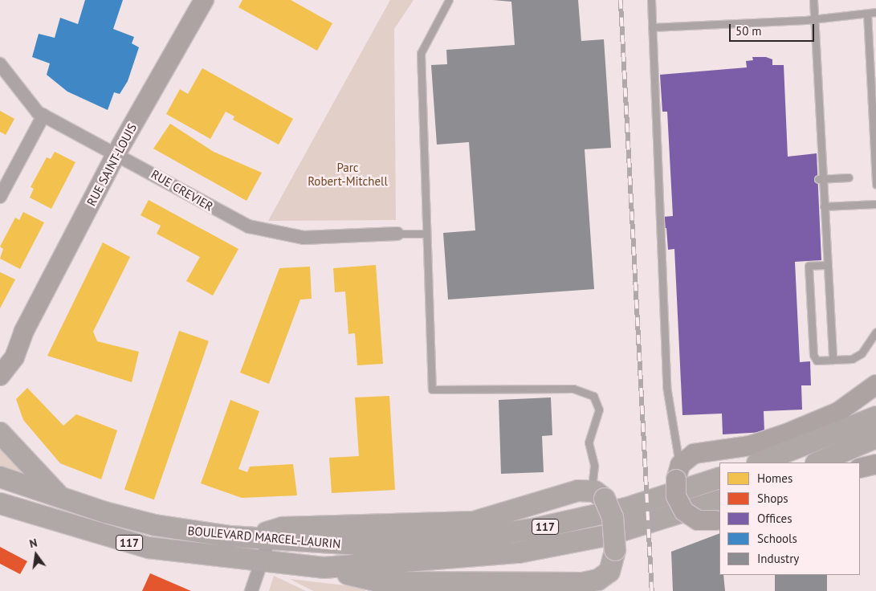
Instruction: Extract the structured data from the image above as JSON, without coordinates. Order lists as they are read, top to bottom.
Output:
{
  "streets": {
    "main road": ["117", "BOULEVARD MARCEL-LAURIN"],
    "street": ["RUE SAINT-LOUIS", "RUE CREVIER"]
  },
  "crossings": [
    ["RUE SAINT-LOUIS", "RUE CREVIER"]
  ],
  "parks": ["Parc Robert-Mitchell"],
  "legend": [
    "Homes",
    "Shops",
    "Offices",
    "Schools",
    "Industry"
  ],
  "scale_bar": "50 m",
  "north": "top"
}
